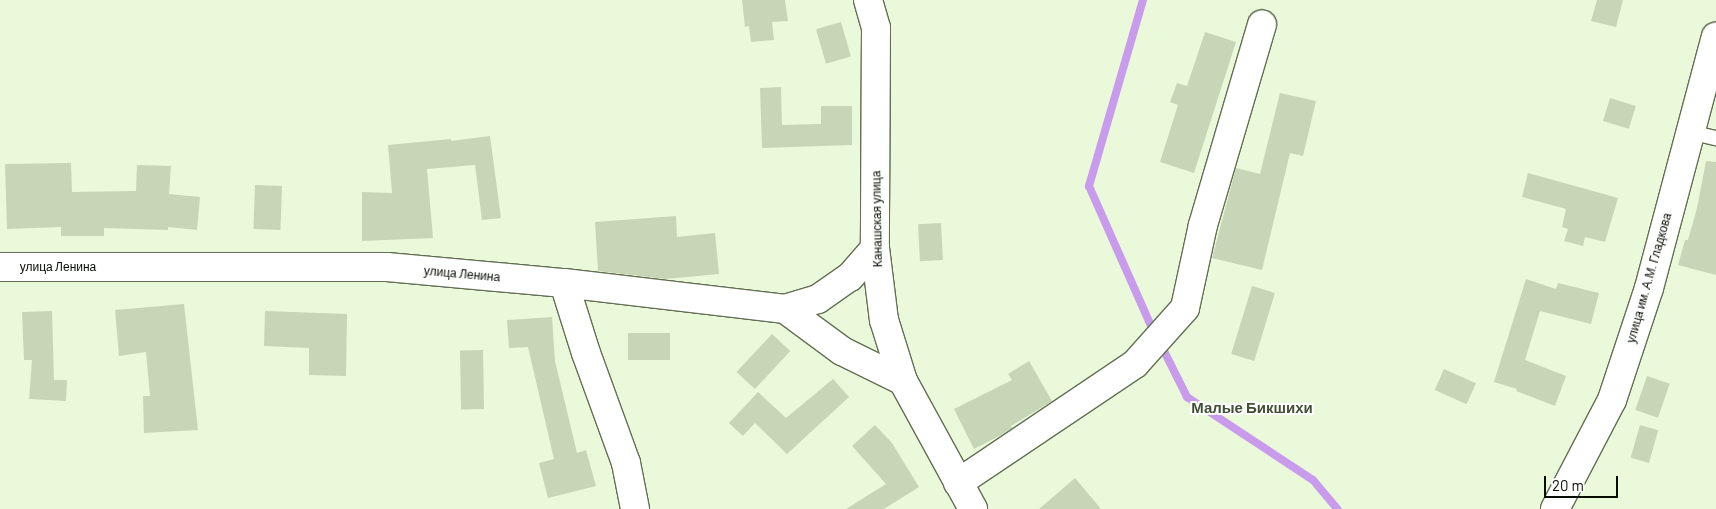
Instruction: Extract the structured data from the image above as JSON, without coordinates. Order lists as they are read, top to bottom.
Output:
{
  "streets": {
    "street": ["Канашская улица", "улица Ленина", "улица им. А.М. Гладкова"]
  },
  "crossings": [
    ["Канашская улица", "улица Ленина"]
  ],
  "districts": ["Малые Бикшихи"],
  "scale_bar": "20 m"
}
